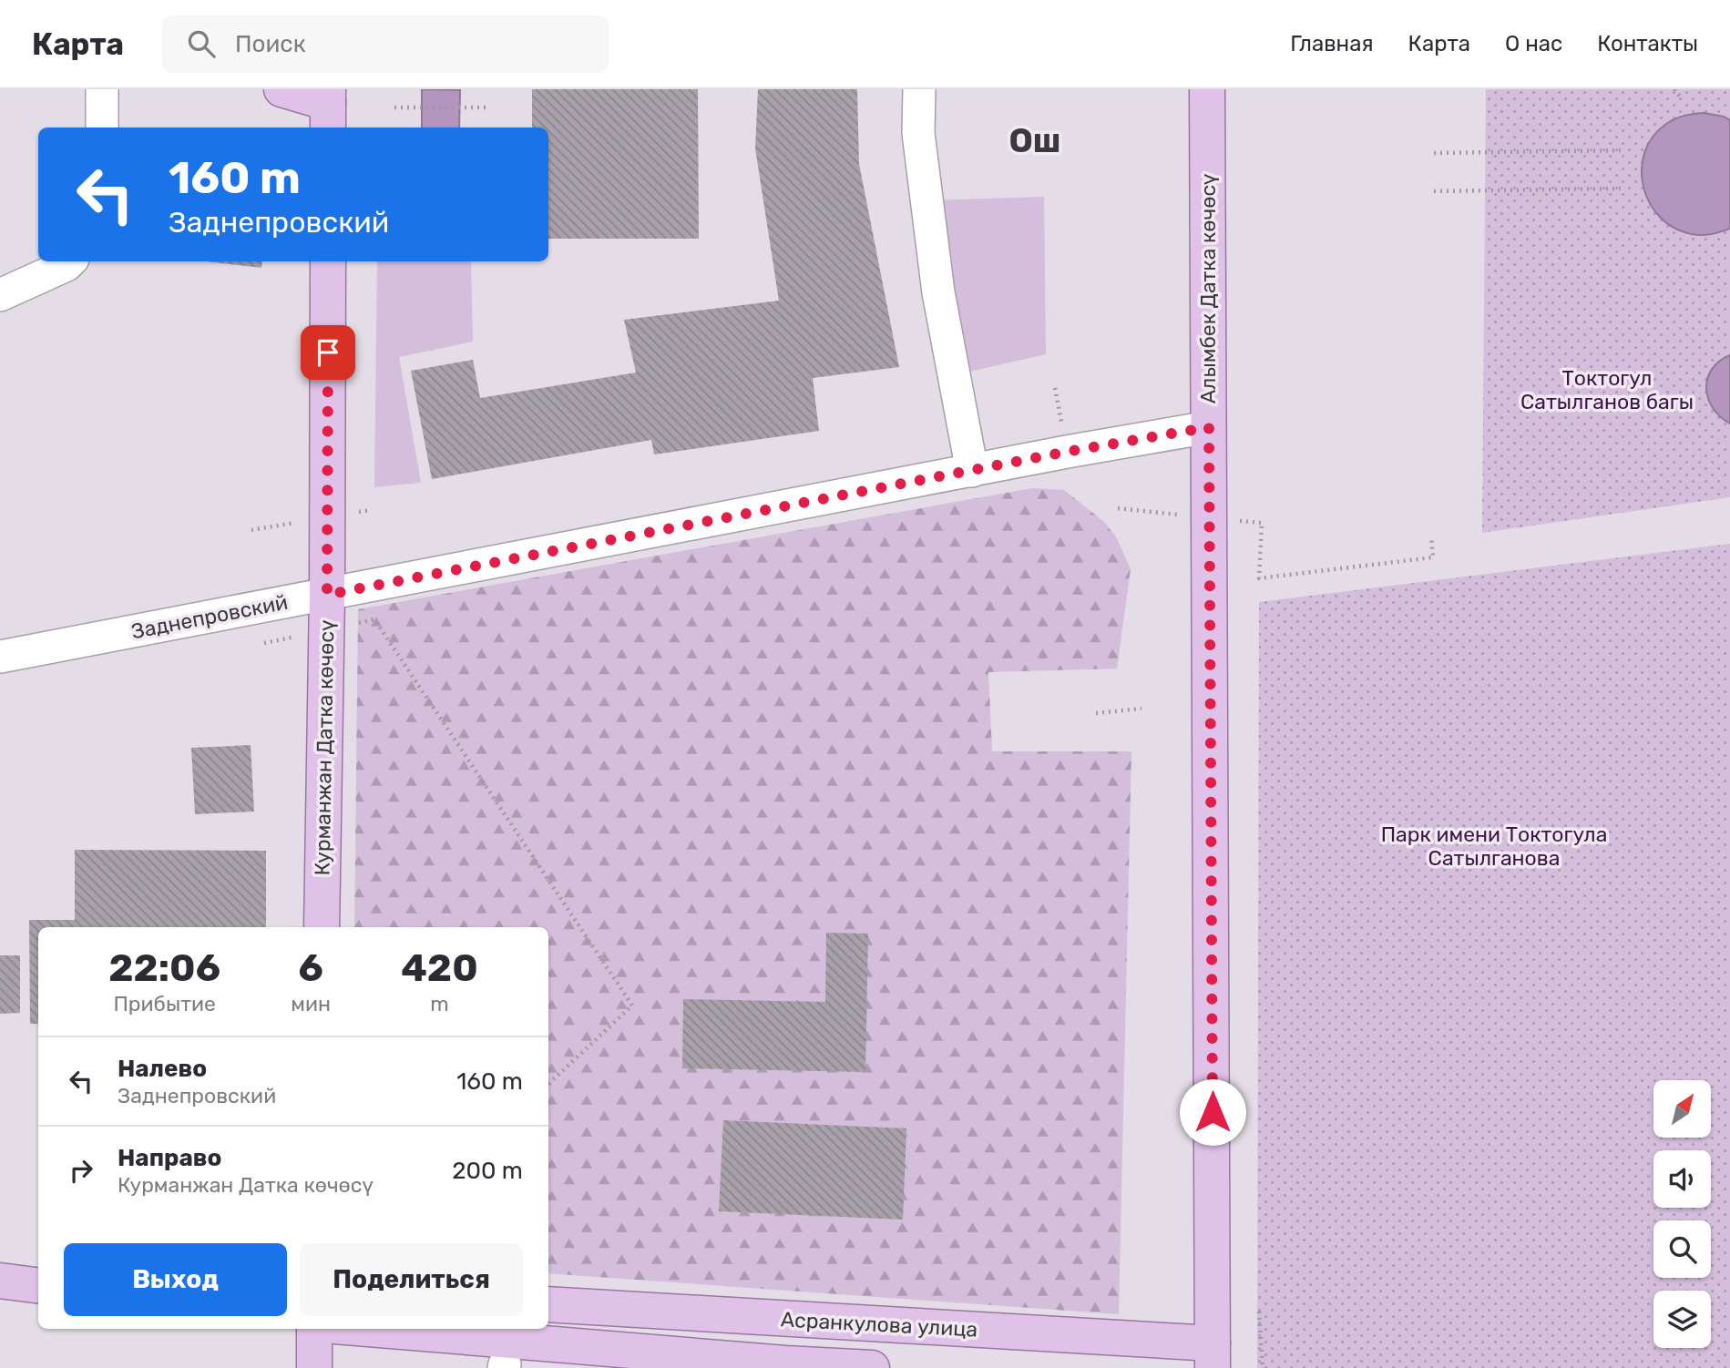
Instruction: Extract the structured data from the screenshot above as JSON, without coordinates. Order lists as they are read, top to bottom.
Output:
{
  "streets": {
    "main road": ["Алымбек Датка көчөсү", "Курманжан Датка көчөсү", "Асранкулова улица"],
    "street": ["Заднепровский"]
  },
  "crossings": [
    ["Алымбек Датка көчөсү", "Заднепровский"],
    ["Алымбек Датка көчөсү", "Асранкулова улица"],
    ["Заднепровский", "Курманжан Датка көчөсү"]
  ],
  "districts": ["Ош"],
  "parks": ["Токтогул Сатылганов багы", "Парк имени Токтогула Сатылганова"],
  "north": "top right",
  "page": {
    "header": "Карта",
    "search": "Поиск",
    "nav": [
      "Главная",
      "Карта",
      "О нас",
      "Контакты"
    ],
    "turn": ["160 m", "Заднепровский"],
    "eta": [
      "22:06",
      "Прибытие",
      "6",
      "мин",
      "420",
      "m"
    ],
    "list": [
      {
        "name": "Налево",
        "note": "Заднепровский",
        "value": "160 m"
      },
      {
        "name": "Направо",
        "note": "Курманжан Датка көчөсү",
        "value": "200 m"
      }
    ],
    "buttons": ["Выход", "Поделиться"]
  }
}
